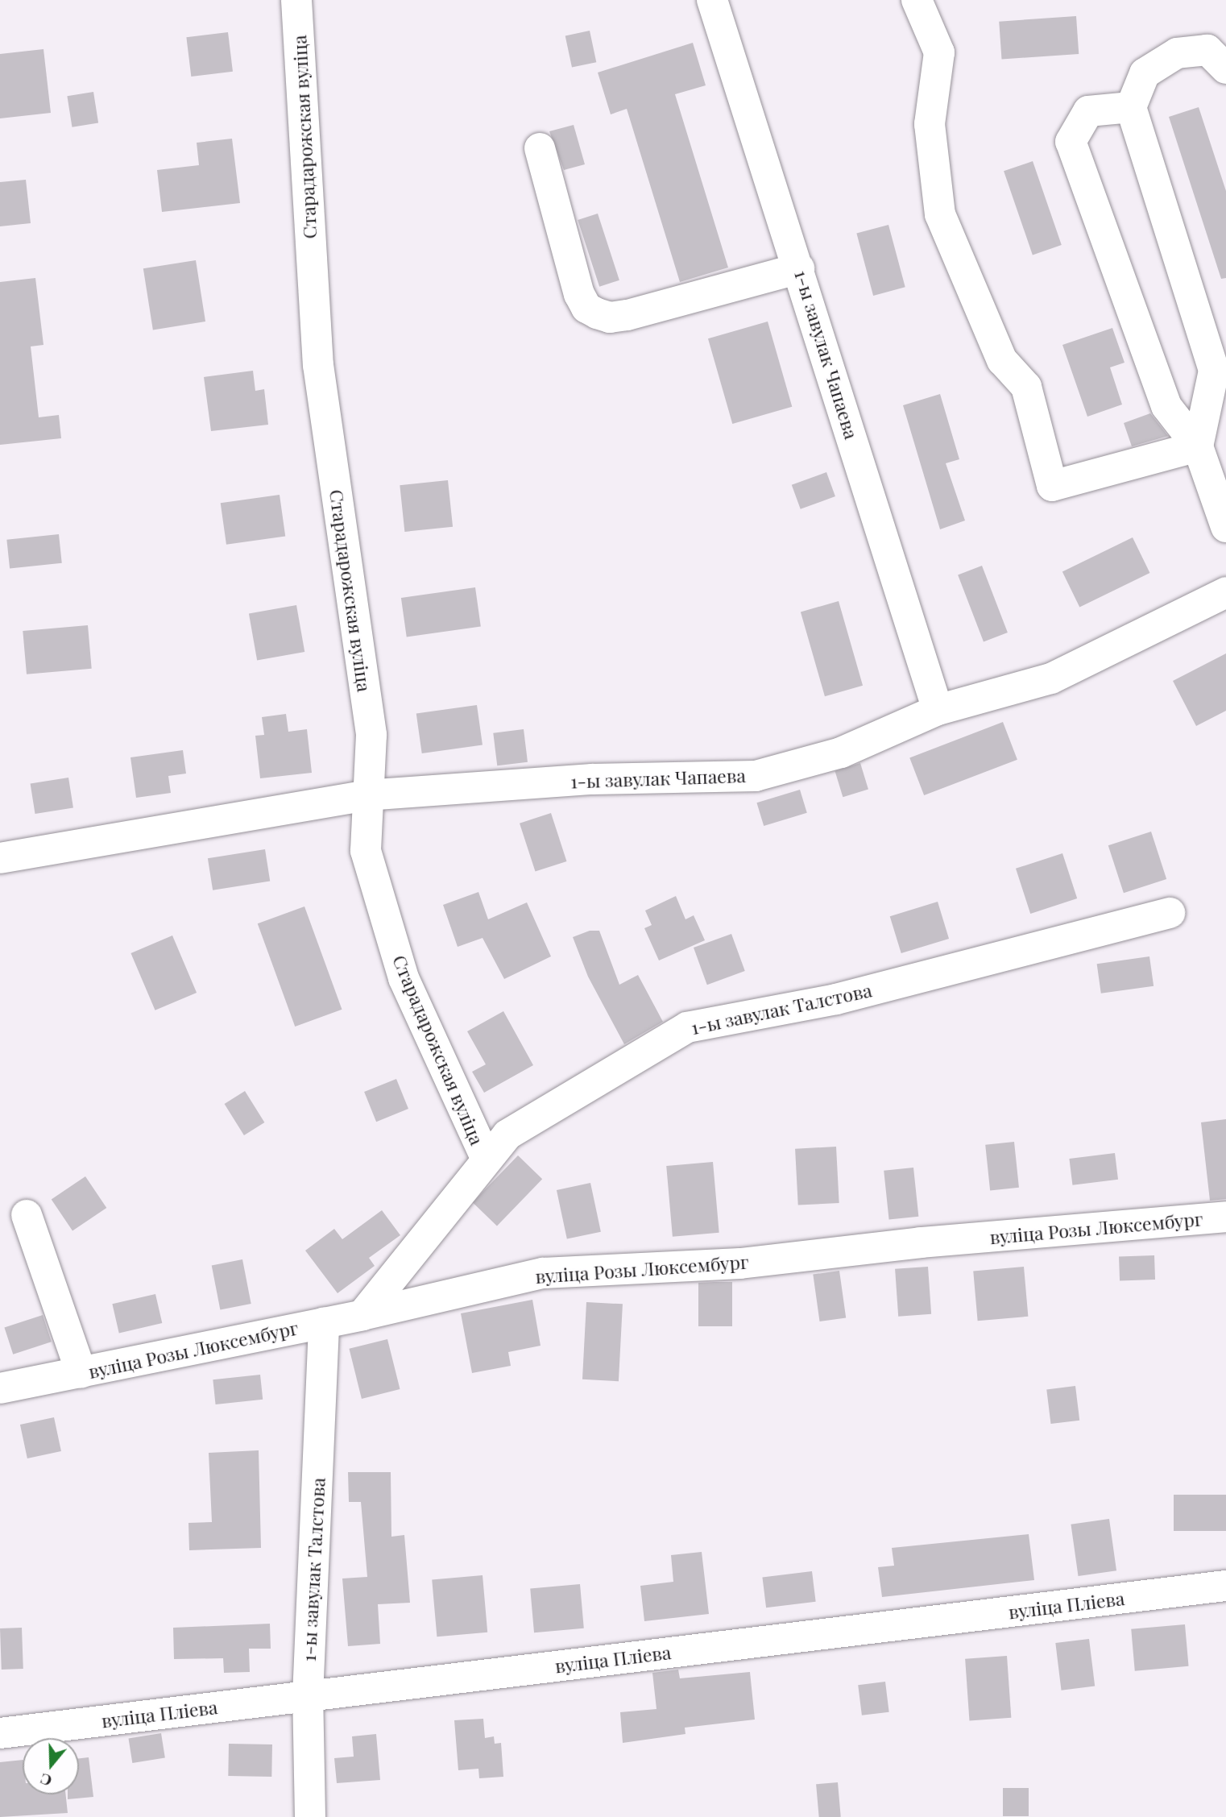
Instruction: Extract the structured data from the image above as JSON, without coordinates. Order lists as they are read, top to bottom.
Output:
{
  "streets": {
    "street": [
      "Старадарожская вуліца",
      "1-ы завулак Чапаева",
      "1-ы завулак Талстова",
      "вуліца Розы Люксембург",
      "вуліца Пліева"
    ]
  },
  "crossings": [
    ["Старадарожская вуліца", "1-ы завулак Чапаева"],
    ["Старадарожская вуліца", "1-ы завулак Талстова"],
    ["1-ы завулак Талстова", "вуліца Розы Люксембург"],
    ["1-ы завулак Талстова", "вуліца Пліева"]
  ],
  "north": "bottom"
}
